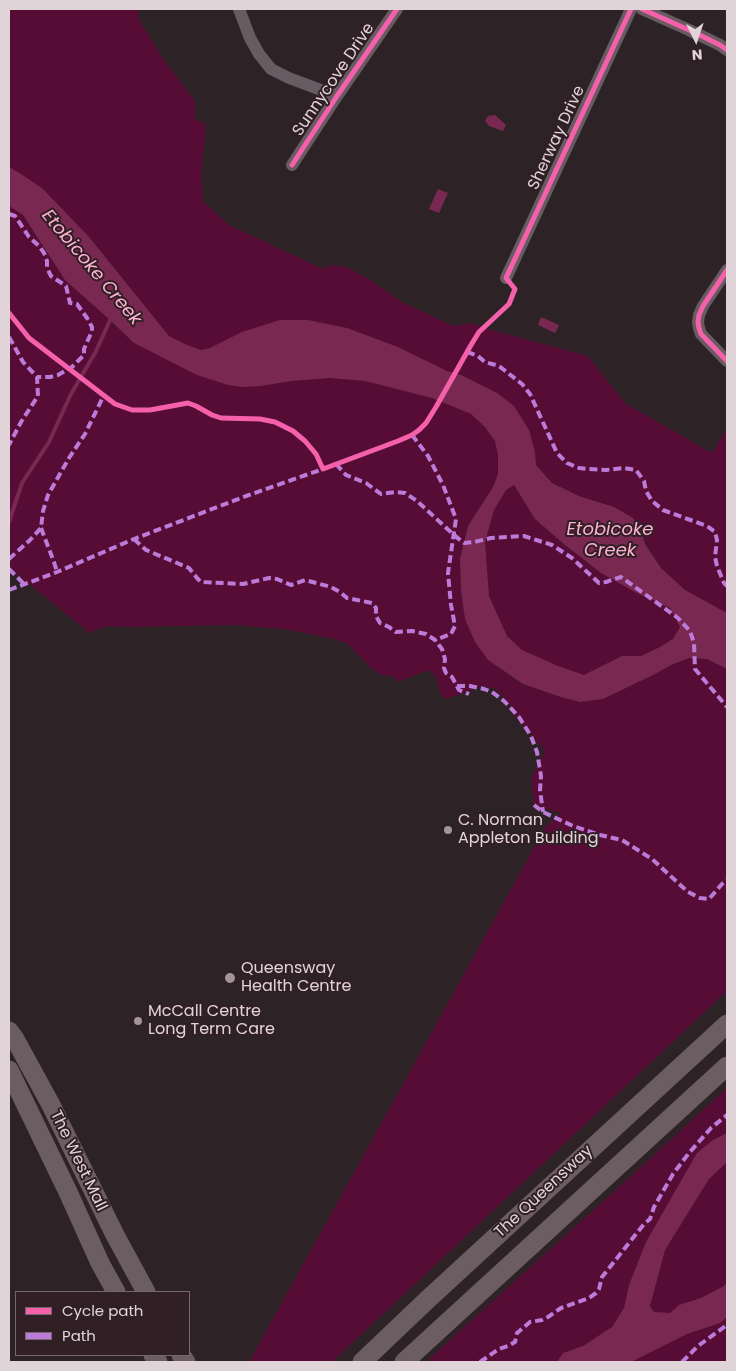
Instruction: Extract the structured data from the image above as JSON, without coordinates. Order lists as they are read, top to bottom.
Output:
{
  "streets": {
    "main road": ["The West Mall", "The Queensway"],
    "street": ["Sunnycove Drive", "Sherway Drive"]
  },
  "water": ["Etobicoke Creek"],
  "places": ["C. Norman Appleton Building", "Queensway Health Centre", "McCall Centre Long Term Care"],
  "legend": ["Cycle path", "Path"],
  "north": "bottom"
}
